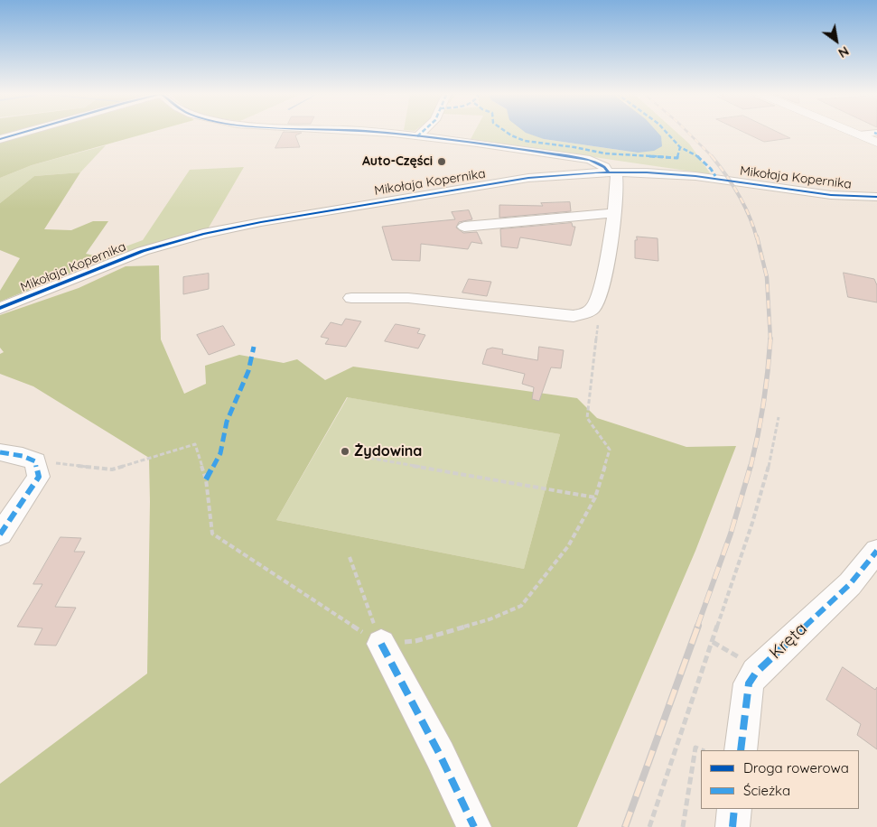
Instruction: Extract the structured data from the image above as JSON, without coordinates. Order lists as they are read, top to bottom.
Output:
{
  "streets": {
    "street": ["Mikołaja Kopernika", "Kręta"]
  },
  "places": ["Auto-Części", "Żydowina"],
  "legend": ["Droga rowerowa", "Ścieżka"],
  "north": "bottom right"
}
